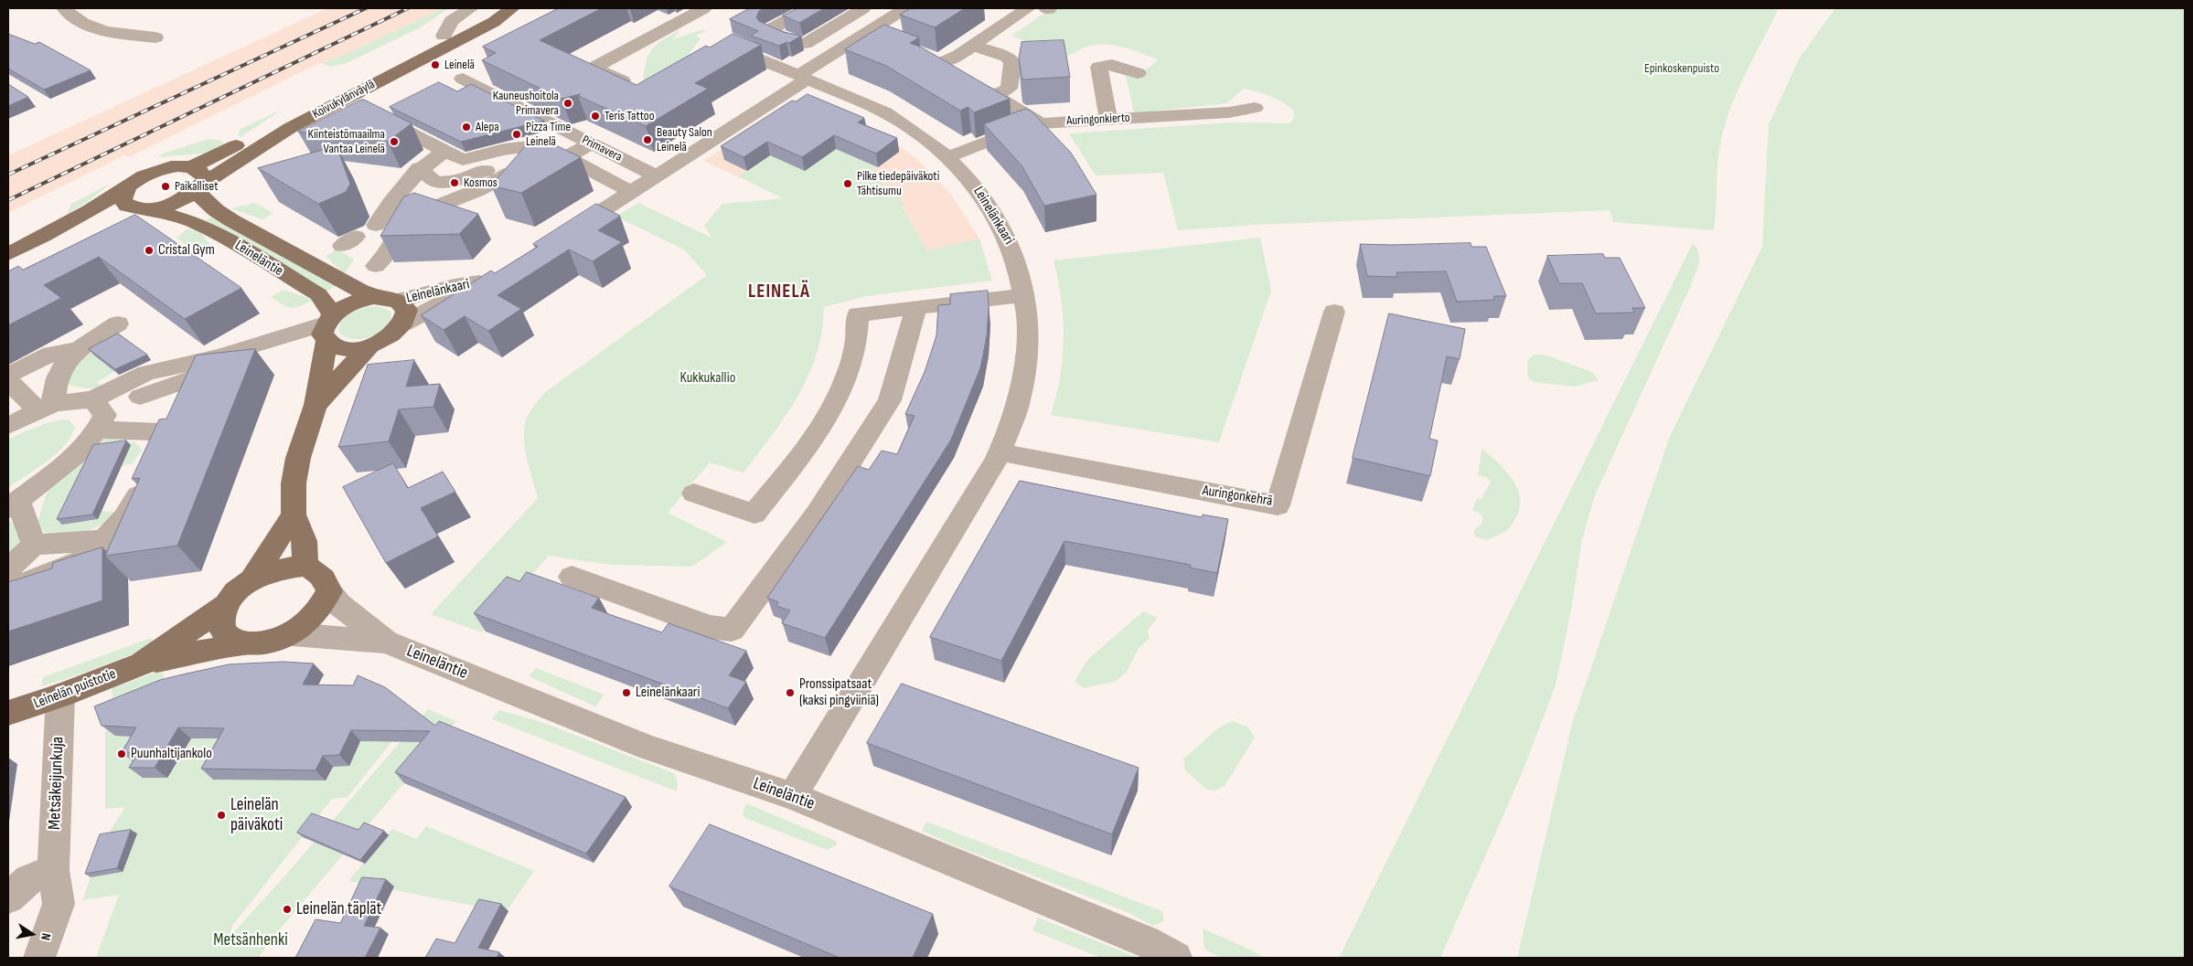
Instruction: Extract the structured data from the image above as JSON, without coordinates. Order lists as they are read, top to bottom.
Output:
{
  "streets": {
    "main road": ["Koivukylänväylä", "Leineläntie", "Leinelän puistotie"],
    "street": [
      "Auringonkierto",
      "Primavera",
      "Leinelänkaari",
      "Auringonkehrä",
      "Metsäkeijunkuja"
    ]
  },
  "crossings": [
    ["Koivukylänväylä", "Leineläntie"],
    ["Auringonkierto", "Leinelänkaari"],
    ["Leinelänkaari", "Leineläntie"],
    ["Leinelänkaari", "Auringonkehrä"],
    ["Leineläntie", "Leinelän puistotie"],
    ["Leinelän puistotie", "Metsäkeijunkuja"]
  ],
  "districts": ["LEINELÄ"],
  "parks": ["Epinkoskenpuisto", "Kukkukallio", "Metsänhenki"],
  "places": [
    "Leinelä",
    "Kauneushoitola Primavera",
    "Teris Tattoo",
    "Alepa",
    "Pizza Time Leinelä",
    "Beauty Salon Leinelä",
    "Kiinteistömaailma Vantaa Leinelä",
    "Kosmos",
    "Pilke tiedepäiväkoti Tähtisumu",
    "Paikalliset",
    "Cristal Gym",
    "Leinelänkaari",
    "Pronssipatsaat (kaksi pingviiniä)",
    "Puunhaltijankolo",
    "Leinelän päiväkoti",
    "Leinelän täplät"
  ],
  "north": "right"
}
